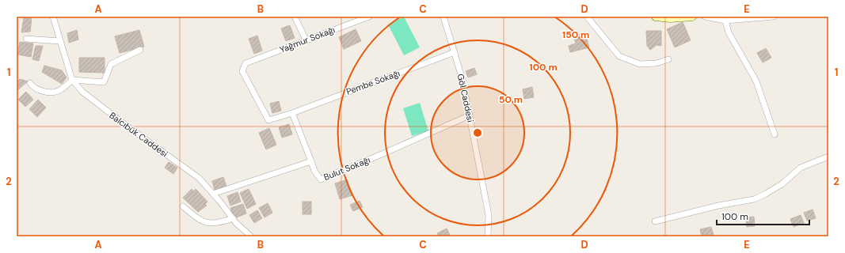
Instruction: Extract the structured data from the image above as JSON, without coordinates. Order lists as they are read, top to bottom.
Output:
{
  "streets": {
    "street": [
      "Yağmur Sokağı",
      "Pembe Sokağı",
      "Göl Caddesi",
      "Balcıbük Caddesi",
      "Bulut Sokağı"
    ]
  },
  "crossings": [
    ["Yağmur Sokağı", "Pembe Sokağı"],
    ["Pembe Sokağı", "Göl Caddesi"],
    ["Göl Caddesi", "Bulut Sokağı"]
  ],
  "scale_bar": "100 m",
  "grid": {
    "columns": [
      "A",
      "B",
      "C",
      "D",
      "E"
    ],
    "rows": ["1", "2"]
  },
  "rings": ["150 m", "100 m", "50 m"]
}
